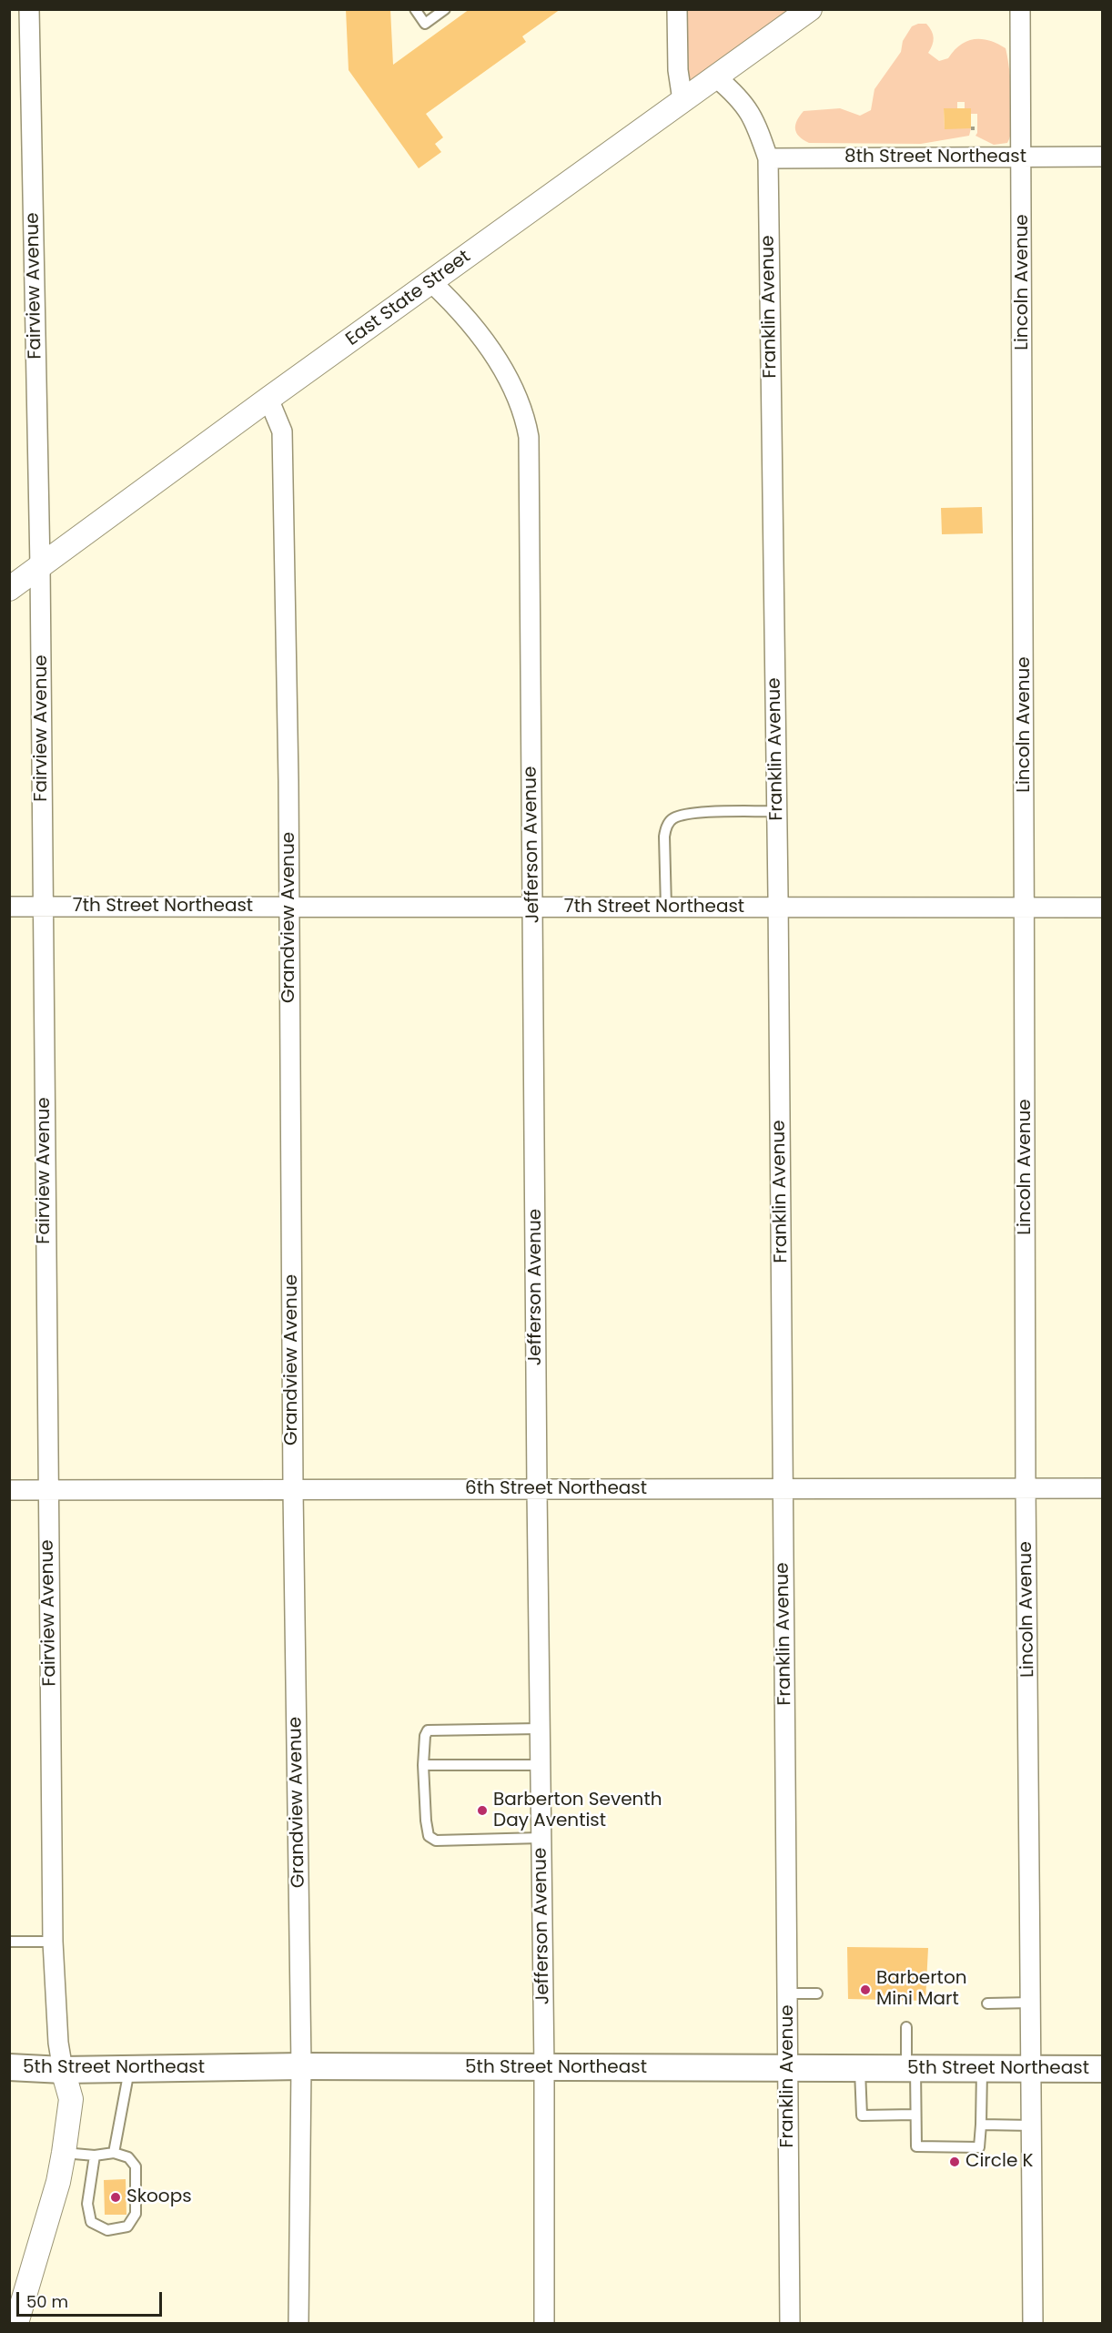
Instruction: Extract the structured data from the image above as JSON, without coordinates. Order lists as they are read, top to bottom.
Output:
{
  "streets": {
    "main road": ["5th Street Northeast"],
    "street": [
      "8th Street Northeast",
      "Lincoln Avenue",
      "Fairview Avenue",
      "East State Street",
      "Franklin Avenue",
      "Jefferson Avenue",
      "7th Street Northeast",
      "Grandview Avenue",
      "6th Street Northeast"
    ]
  },
  "crossings": [
    ["8th Street Northeast", "Lincoln Avenue"],
    ["8th Street Northeast", "Franklin Avenue"],
    ["Lincoln Avenue", "7th Street Northeast"],
    ["Lincoln Avenue", "6th Street Northeast"],
    ["Lincoln Avenue", "5th Street Northeast"],
    ["Fairview Avenue", "East State Street"],
    ["Fairview Avenue", "7th Street Northeast"],
    ["Fairview Avenue", "6th Street Northeast"],
    ["Fairview Avenue", "5th Street Northeast"],
    ["East State Street", "Franklin Avenue"],
    ["East State Street", "Jefferson Avenue"],
    ["East State Street", "Grandview Avenue"],
    ["Franklin Avenue", "7th Street Northeast"],
    ["Franklin Avenue", "6th Street Northeast"],
    ["Franklin Avenue", "5th Street Northeast"],
    ["Jefferson Avenue", "7th Street Northeast"],
    ["Jefferson Avenue", "6th Street Northeast"],
    ["Jefferson Avenue", "5th Street Northeast"],
    ["7th Street Northeast", "Grandview Avenue"],
    ["Grandview Avenue", "6th Street Northeast"],
    ["Grandview Avenue", "5th Street Northeast"]
  ],
  "places": [
    "Barberton Seventh Day Aventist",
    "Barberton Mini Mart",
    "Circle K",
    "Skoops"
  ],
  "scale_bar": "50 m"
}
